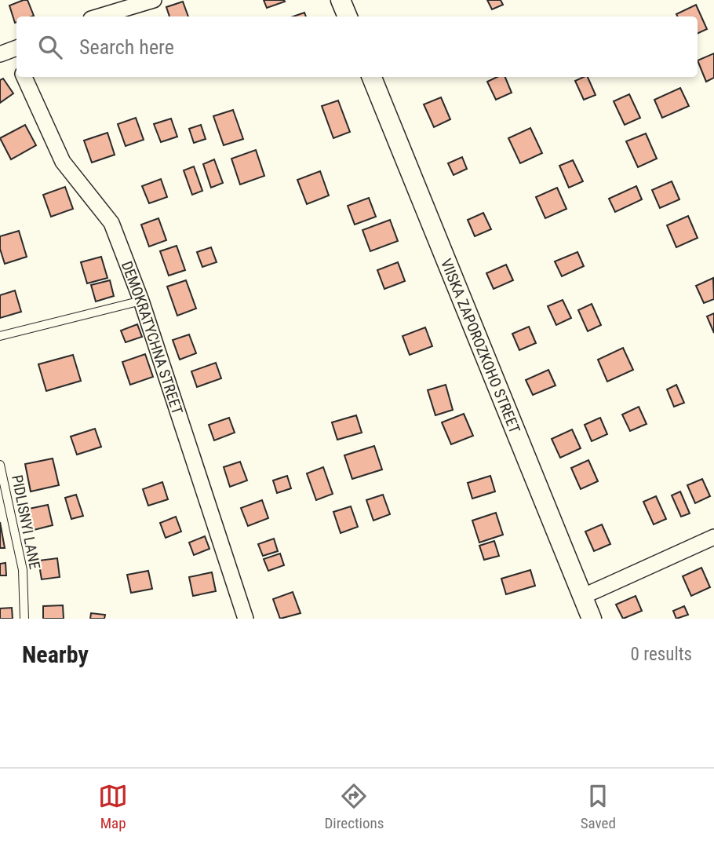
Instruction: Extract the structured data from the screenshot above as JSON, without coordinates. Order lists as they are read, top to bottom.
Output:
{
  "streets": {
    "street": ["DEMOKRATYCHNA STREET", "VIISKA ZAPOROZKOHO STREET"],
    "lane": ["PIDLISNYI LANE"]
  },
  "page": {
    "search": "Search here",
    "heading": ["Nearby", "0 results"],
    "nav": ["Map", "Directions", "Saved"]
  }
}
